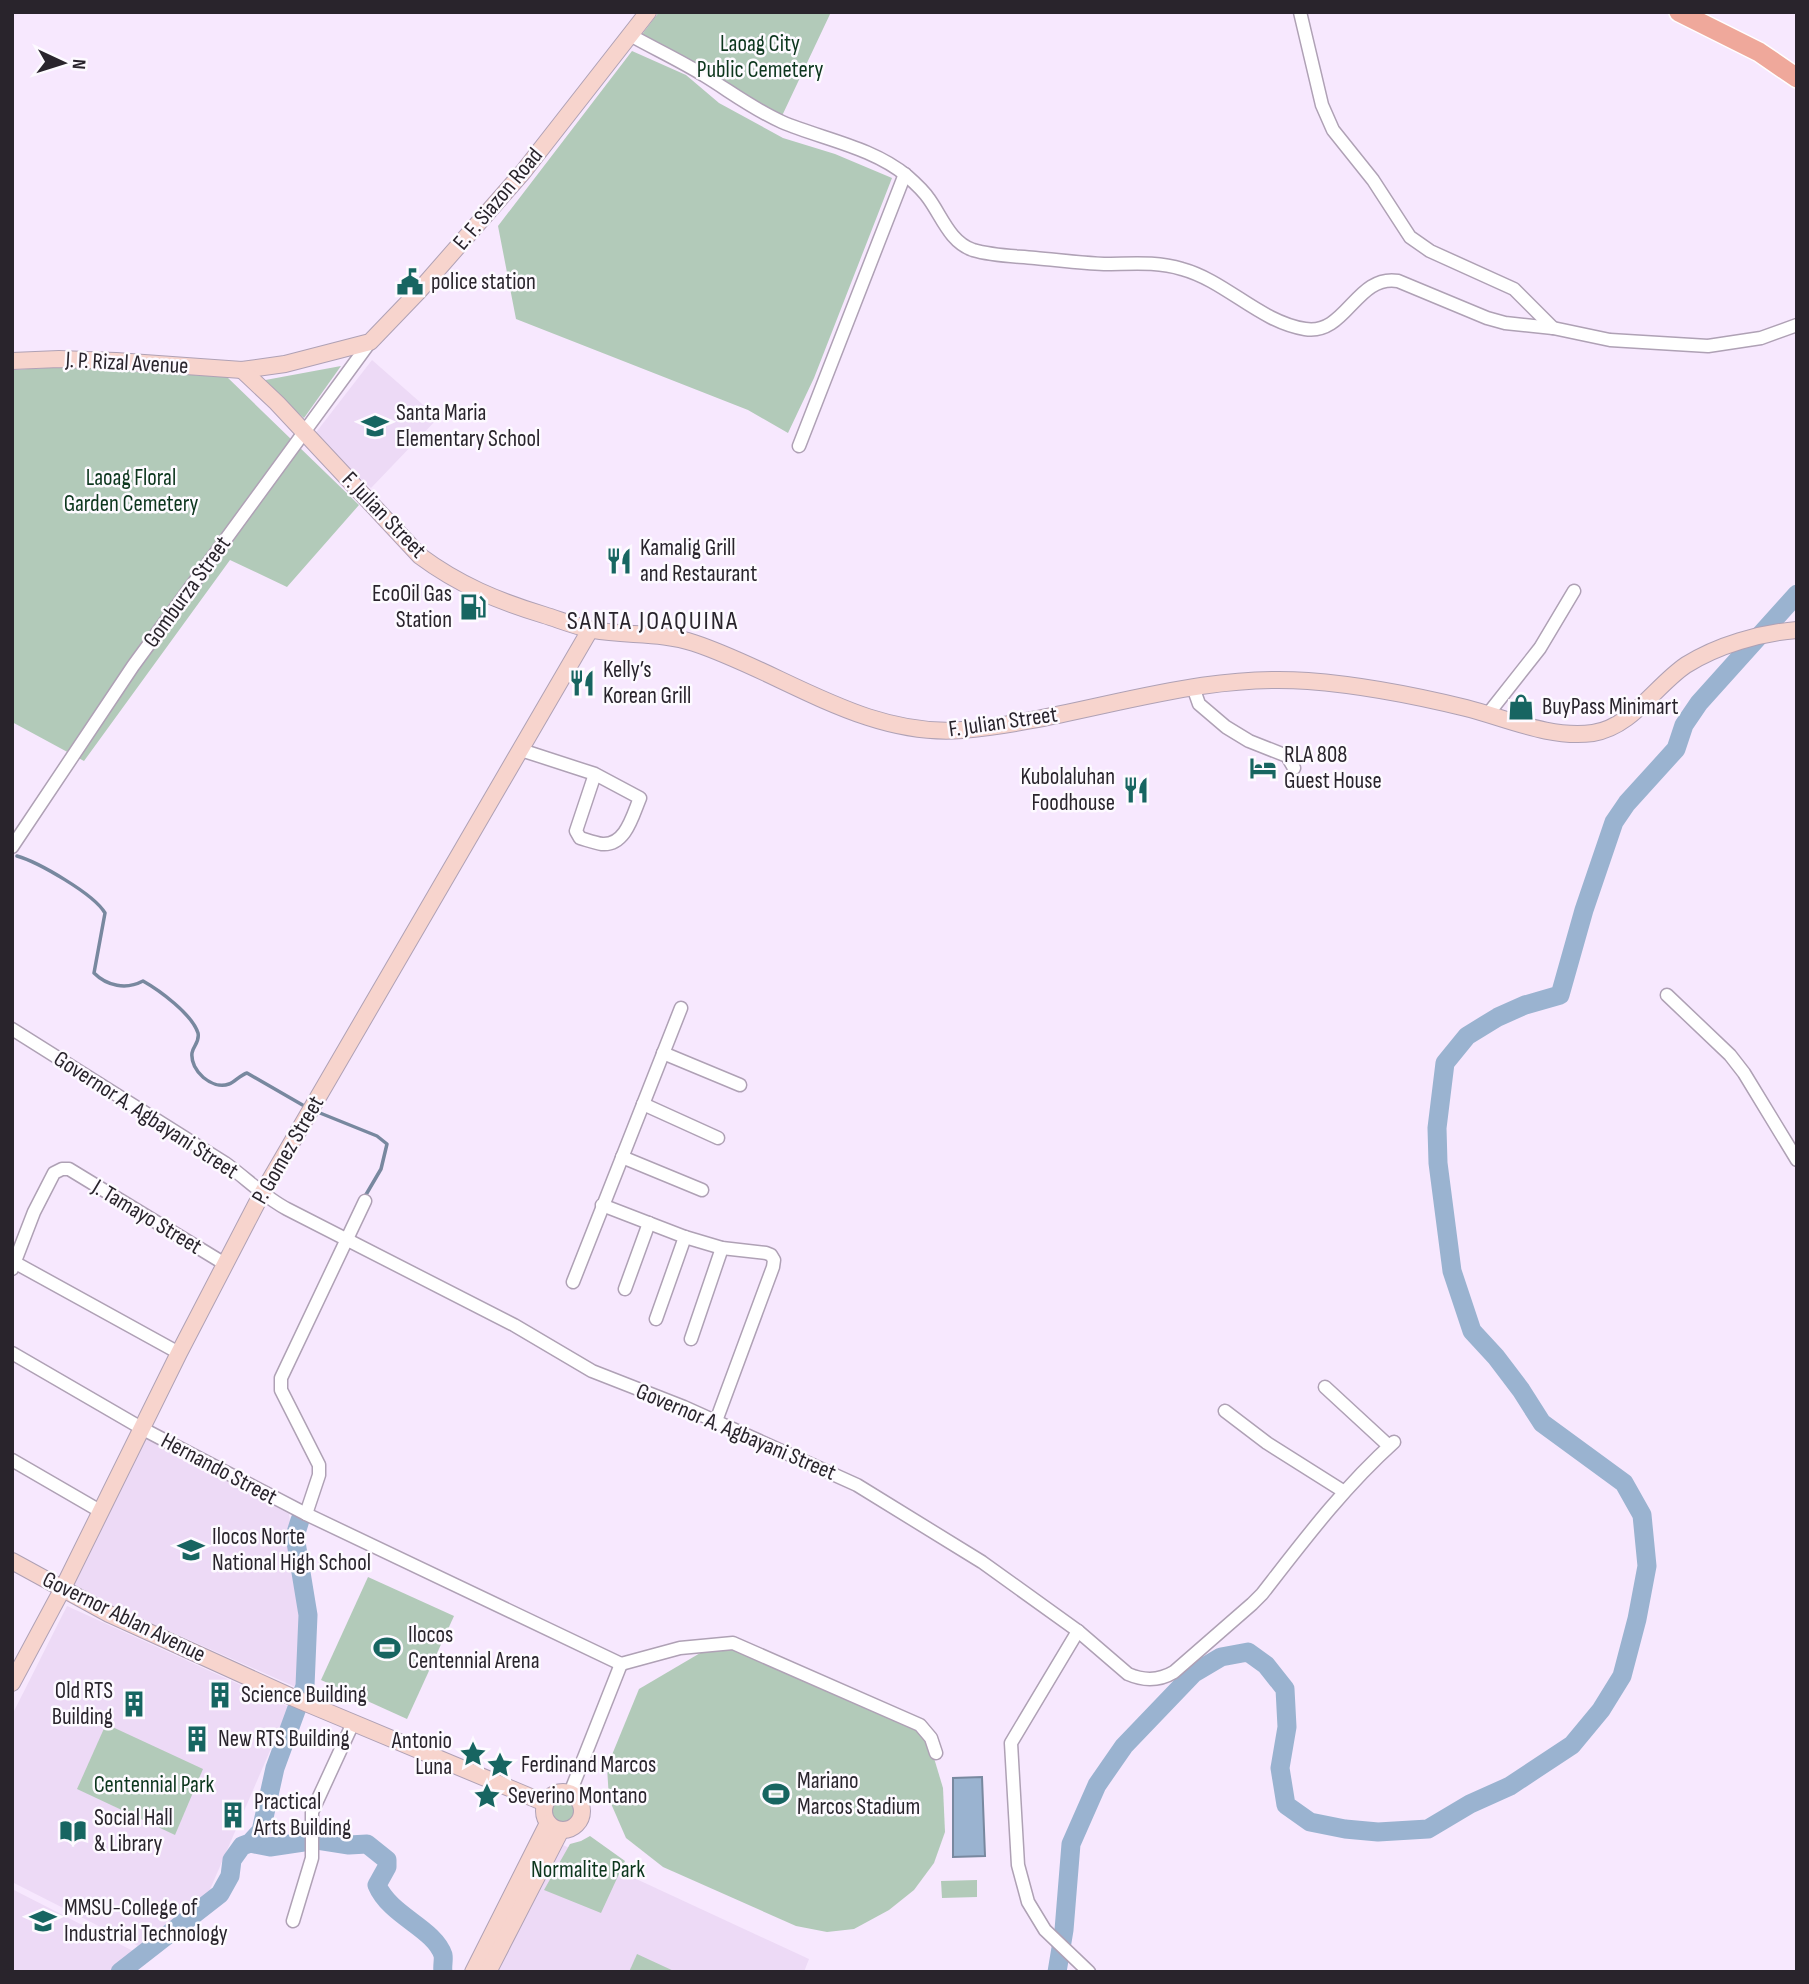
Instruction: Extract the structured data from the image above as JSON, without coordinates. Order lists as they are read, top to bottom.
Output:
{
  "streets": {
    "main road": [
      "E. F. Siazon Road",
      "J. P. Rizal Avenue",
      "F. Julian Street",
      "P. Gomez Street",
      "Governor Ablan Avenue"
    ],
    "street": [
      "Gomburza Street",
      "Governor A. Agbayani Street",
      "J. Tamayo Street",
      "Hernando Street"
    ]
  },
  "crossings": [
    ["E. F. Siazon Road", "Gomburza Street"],
    ["J. P. Rizal Avenue", "F. Julian Street"],
    ["F. Julian Street", "Gomburza Street"],
    ["F. Julian Street", "P. Gomez Street"],
    ["Governor A. Agbayani Street", "P. Gomez Street"],
    ["P. Gomez Street", "J. Tamayo Street"],
    ["P. Gomez Street", "Hernando Street"],
    ["P. Gomez Street", "Governor Ablan Avenue"]
  ],
  "districts": ["SANTA JOAQUINA"],
  "parks": [
    "Laoag City Public Cemetery",
    "Laoag Floral Garden Cemetery",
    "Centennial Park",
    "Normalite Park"
  ],
  "places": {
    "public building": ["police station"],
    "school or university": ["Santa Maria Elementary School", "Ilocos Norte National High School", "MMSU-College of Industrial Technology"],
    "restaurant": ["Kamalig Grill and Restaurant", "Kelly’s Korean Grill", "Kubolaluhan Foodhouse"],
    "fuel station": ["EcoOil Gas Station"],
    "shop": ["BuyPass Minimart"],
    "hotel": ["RLA 808 Guest House"],
    "sports": ["Ilocos Centennial Arena", "Mariano Marcos Stadium"],
    "building": [
      "Science Building",
      "Old RTS Building",
      "New RTS Building",
      "Practical Arts Building"
    ],
    "place": ["Antonio Luna", "Ferdinand Marcos", "Severino Montano"],
    "library": ["Social Hall & Library"]
  },
  "north": "right"
}
